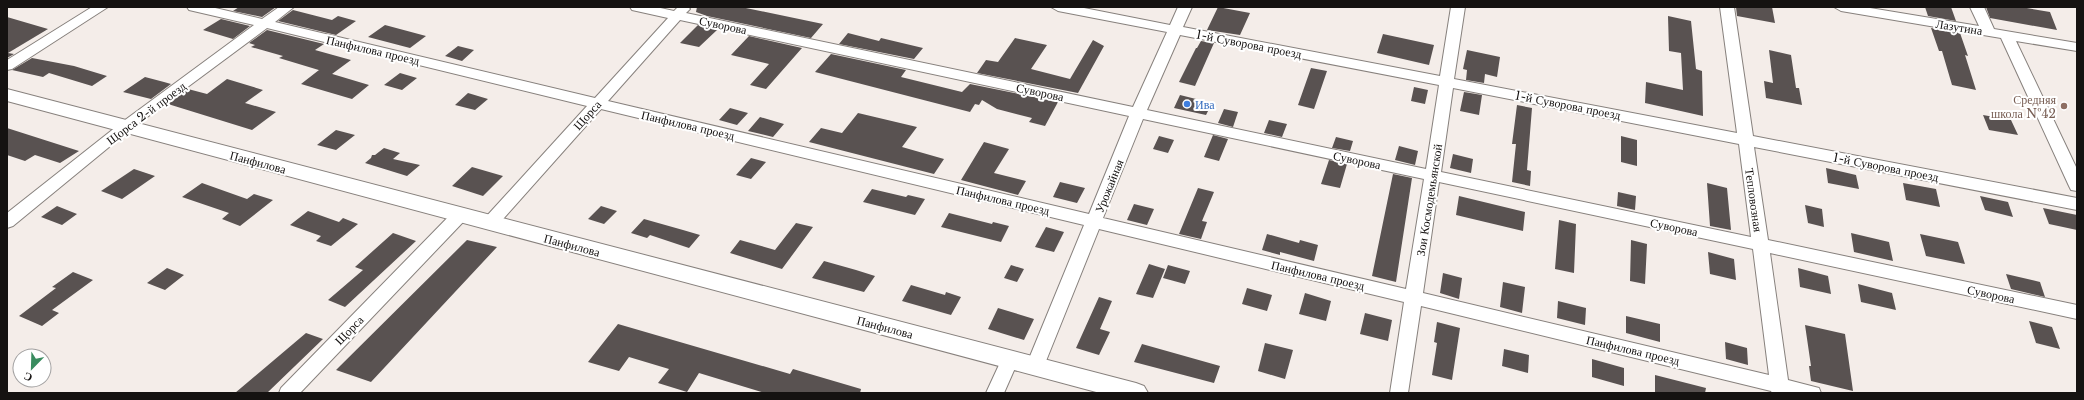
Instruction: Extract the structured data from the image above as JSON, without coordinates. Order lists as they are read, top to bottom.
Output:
{
  "streets": {
    "street": [
      "Суворова",
      "Лазутина",
      "1-й Суворова проезд",
      "Панфилова проезд",
      "Щорса 2-й проезд",
      "Щорса",
      "Панфилова",
      "Урожайная",
      "Зои Космодемьянской",
      "Тепловозная"
    ]
  },
  "crossings": [
    ["Суворова", "Щорса"],
    ["Суворова", "Урожайная"],
    ["Суворова", "Зои Космодемьянской"],
    ["Суворова", "Тепловозная"],
    ["1-й Суворова проезд", "Урожайная"],
    ["1-й Суворова проезд", "Зои Космодемьянской"],
    ["1-й Суворова проезд", "Тепловозная"],
    ["Панфилова проезд", "Щорса 2-й проезд"],
    ["Панфилова проезд", "Щорса"],
    ["Панфилова проезд", "Урожайная"],
    ["Панфилова проезд", "Зои Космодемьянской"],
    ["Панфилова проезд", "Тепловозная"],
    ["Щорса 2-й проезд", "Панфилова"],
    ["Щорса", "Панфилова"],
    ["Панфилова", "Урожайная"]
  ],
  "places": ["Ива", "Средняя школа №42"],
  "north": "bottom left"
}
